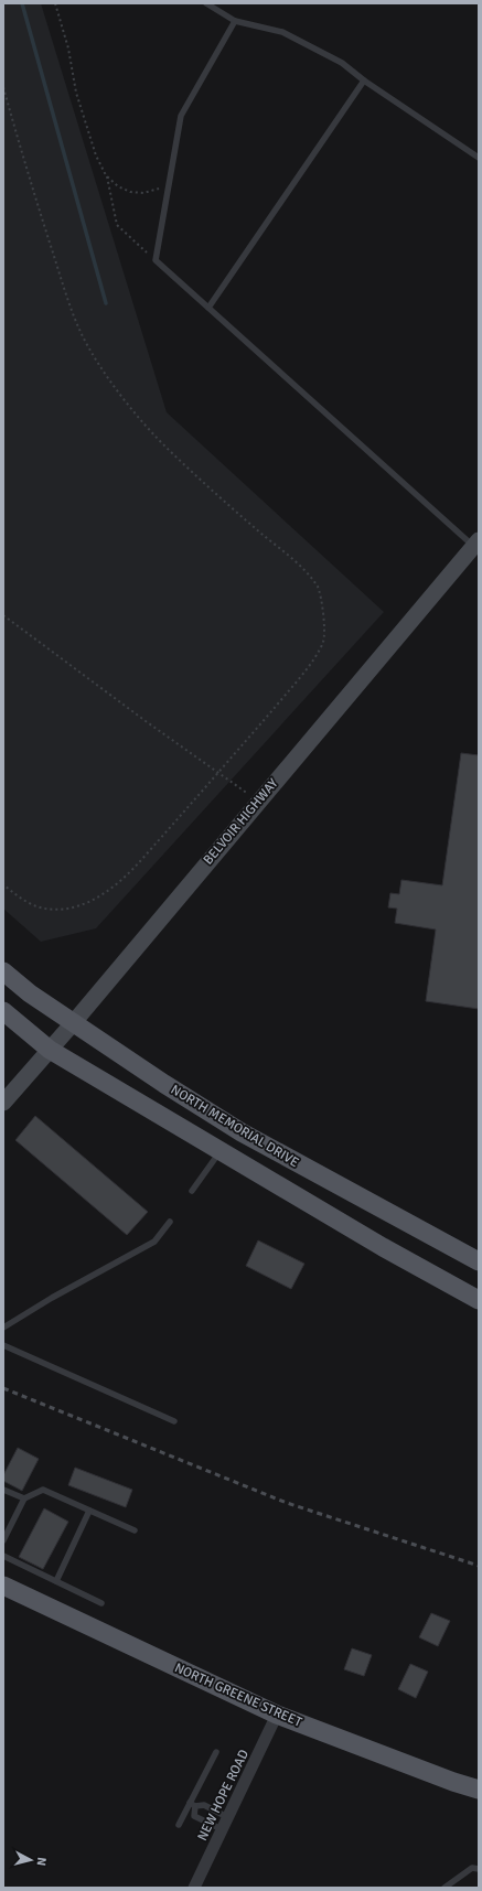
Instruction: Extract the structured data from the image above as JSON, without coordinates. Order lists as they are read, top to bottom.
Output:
{
  "streets": {
    "main road": ["NORTH MEMORIAL DRIVE", "NORTH GREENE STREET"],
    "street": ["BELVOIR HIGHWAY", "NEW HOPE ROAD"]
  },
  "crossings": [
    ["BELVOIR HIGHWAY", "NORTH MEMORIAL DRIVE"],
    ["NORTH GREENE STREET", "NEW HOPE ROAD"]
  ],
  "north": "right"
}
